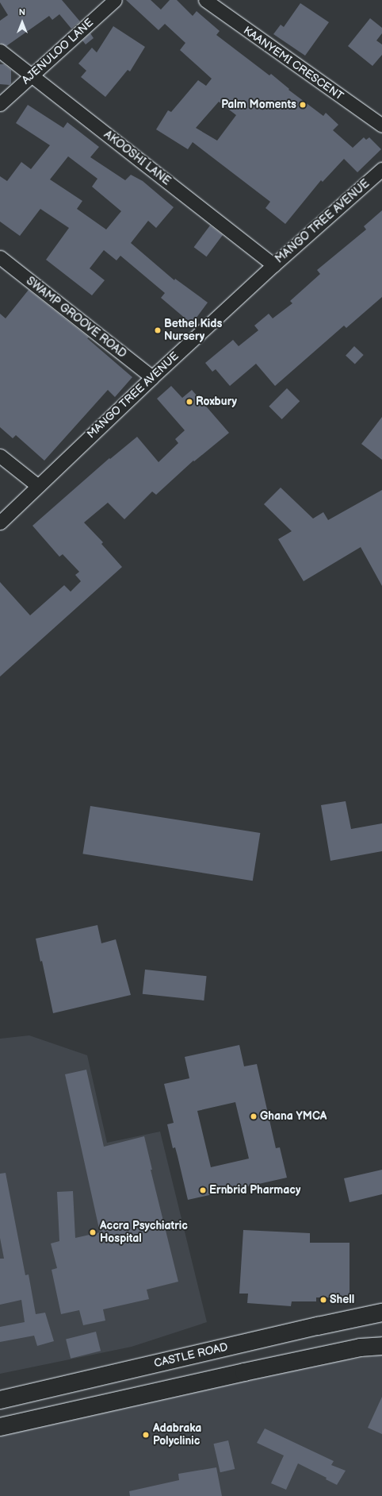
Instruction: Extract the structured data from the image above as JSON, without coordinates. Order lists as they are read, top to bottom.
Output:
{
  "streets": {
    "main road": ["CASTLE ROAD"],
    "street": [
      "AJENULOO LANE",
      "KAANYEMI CRESCENT",
      "AKOOSHI LANE",
      "MANGO TREE AVENUE",
      "SWAMP GROOVE ROAD"
    ]
  },
  "crossings": [
    ["AJENULOO LANE", "AKOOSHI LANE"],
    ["AKOOSHI LANE", "MANGO TREE AVENUE"],
    ["MANGO TREE AVENUE", "SWAMP GROOVE ROAD"]
  ],
  "places": [
    "Palm Moments",
    "Bethel Kids Nursery",
    "Roxbury",
    "Ghana YMCA",
    "Ernbrid Pharmacy",
    "Accra Psychiatric Hospital",
    "Shell",
    "Adabraka Polyclinic"
  ],
  "north": "top"
}
